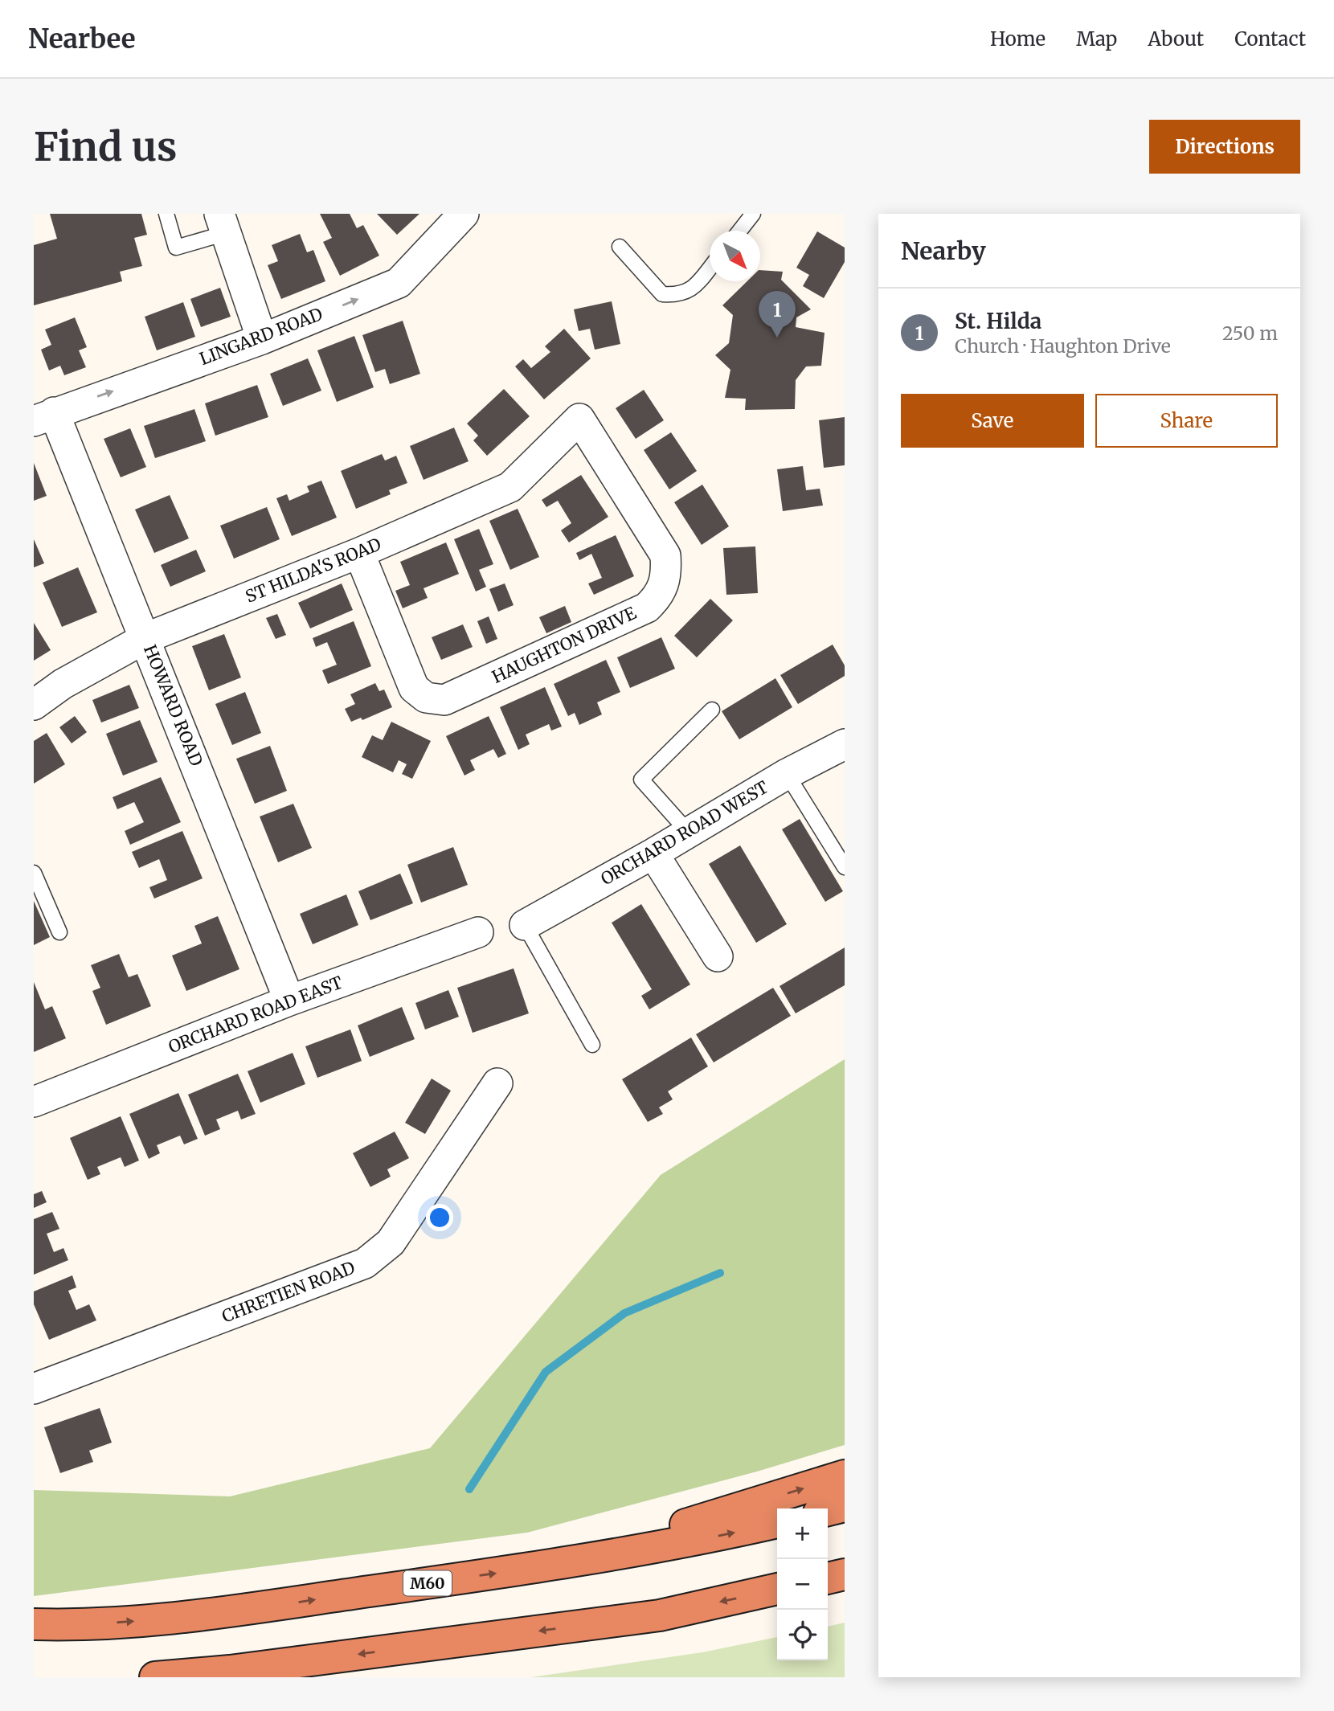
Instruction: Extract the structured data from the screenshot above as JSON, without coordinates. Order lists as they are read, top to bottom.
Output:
{
  "streets": {
    "highway": ["M60"],
    "street": [
      "LINGARD ROAD",
      "ST HILDA'S ROAD",
      "HAUGHTON DRIVE",
      "HOWARD ROAD",
      "ORCHARD ROAD WEST",
      "ORCHARD ROAD EAST",
      "CHRETIEN ROAD"
    ]
  },
  "crossings": [
    ["LINGARD ROAD", "HOWARD ROAD"],
    ["ST HILDA'S ROAD", "HAUGHTON DRIVE"],
    ["ST HILDA'S ROAD", "HOWARD ROAD"],
    ["HOWARD ROAD", "ORCHARD ROAD EAST"]
  ],
  "one_way": ["LINGARD ROAD"],
  "north": "bottom right",
  "page": {
    "header": "Nearbee",
    "nav": [
      "Home",
      "Map",
      "About",
      "Contact"
    ],
    "buttons": [
      "Directions",
      ["Save", "Share"]
    ],
    "title": "Find us",
    "heading": "Nearby",
    "list": [
      {
        "mark": "1",
        "name": "St. Hilda",
        "note": "Church · Haughton Drive",
        "value": "250 m"
      }
    ],
    "pins": "1",
    "map_buttons": ["+", "−"]
  }
}
